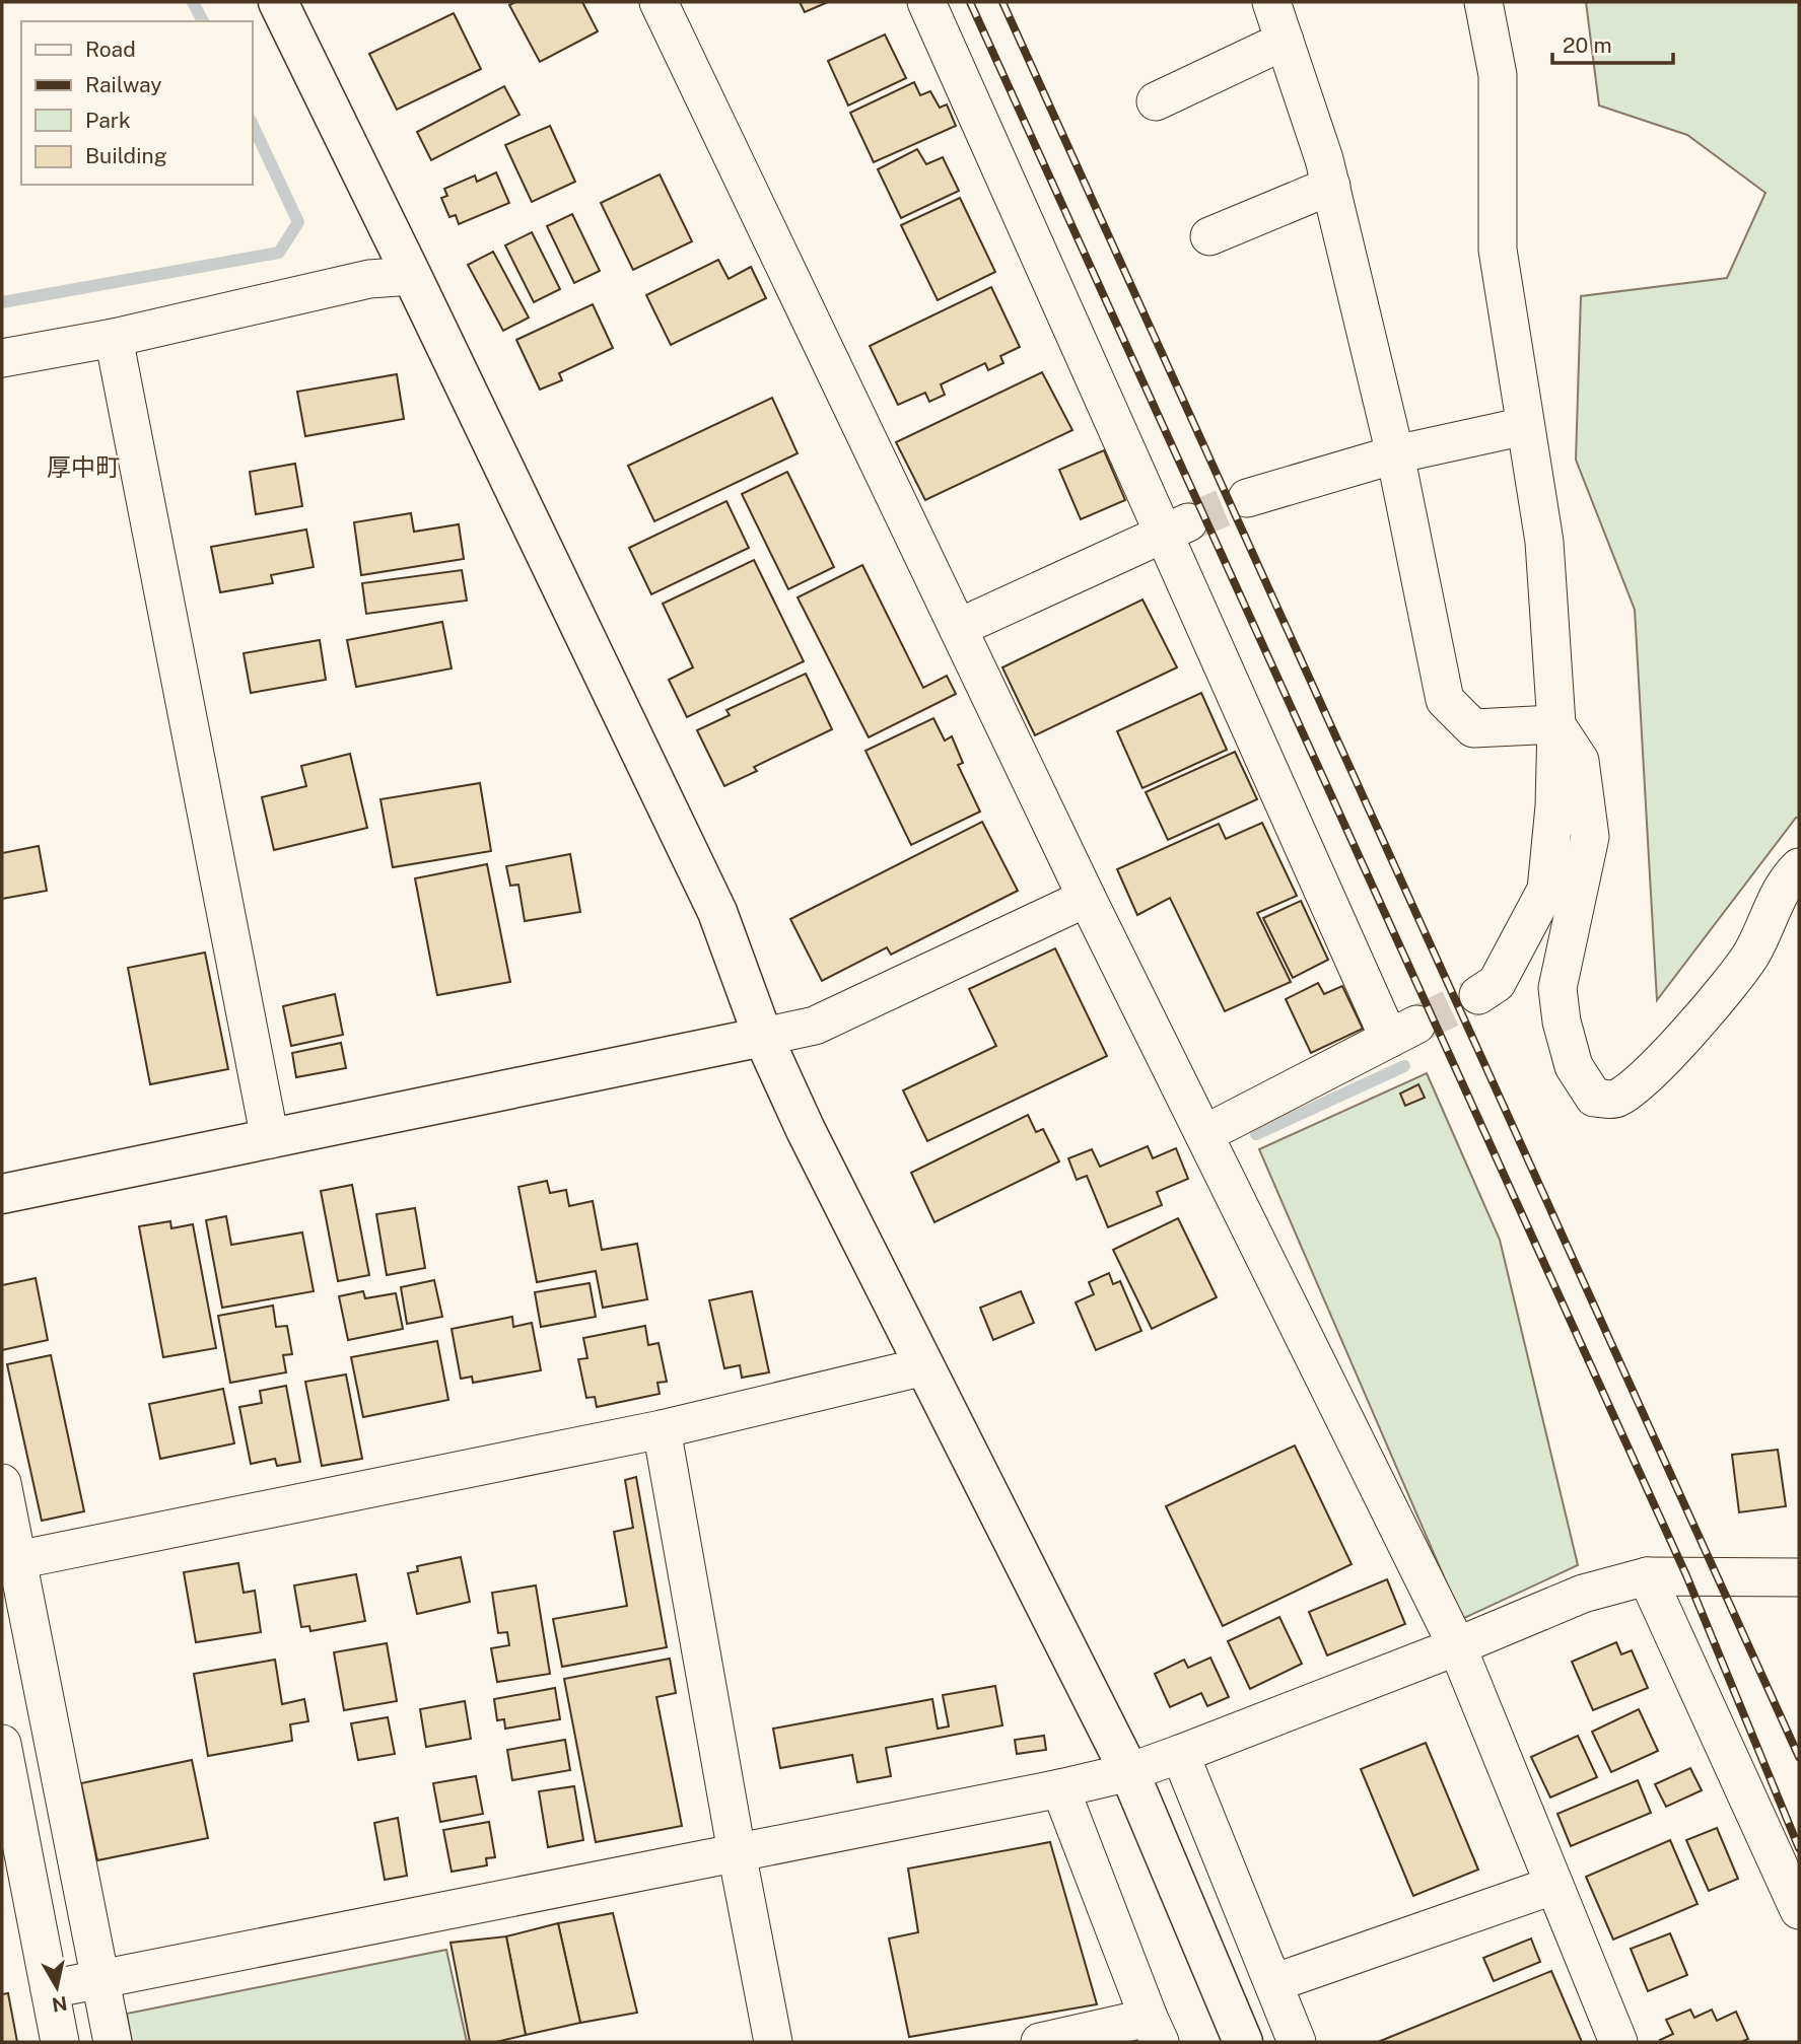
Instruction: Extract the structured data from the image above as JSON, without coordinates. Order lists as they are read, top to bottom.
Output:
{
  "districts": ["厚中町"],
  "legend": [
    "Road",
    "Railway",
    "Park",
    "Building"
  ],
  "scale_bar": "20 m",
  "north": "bottom"
}
